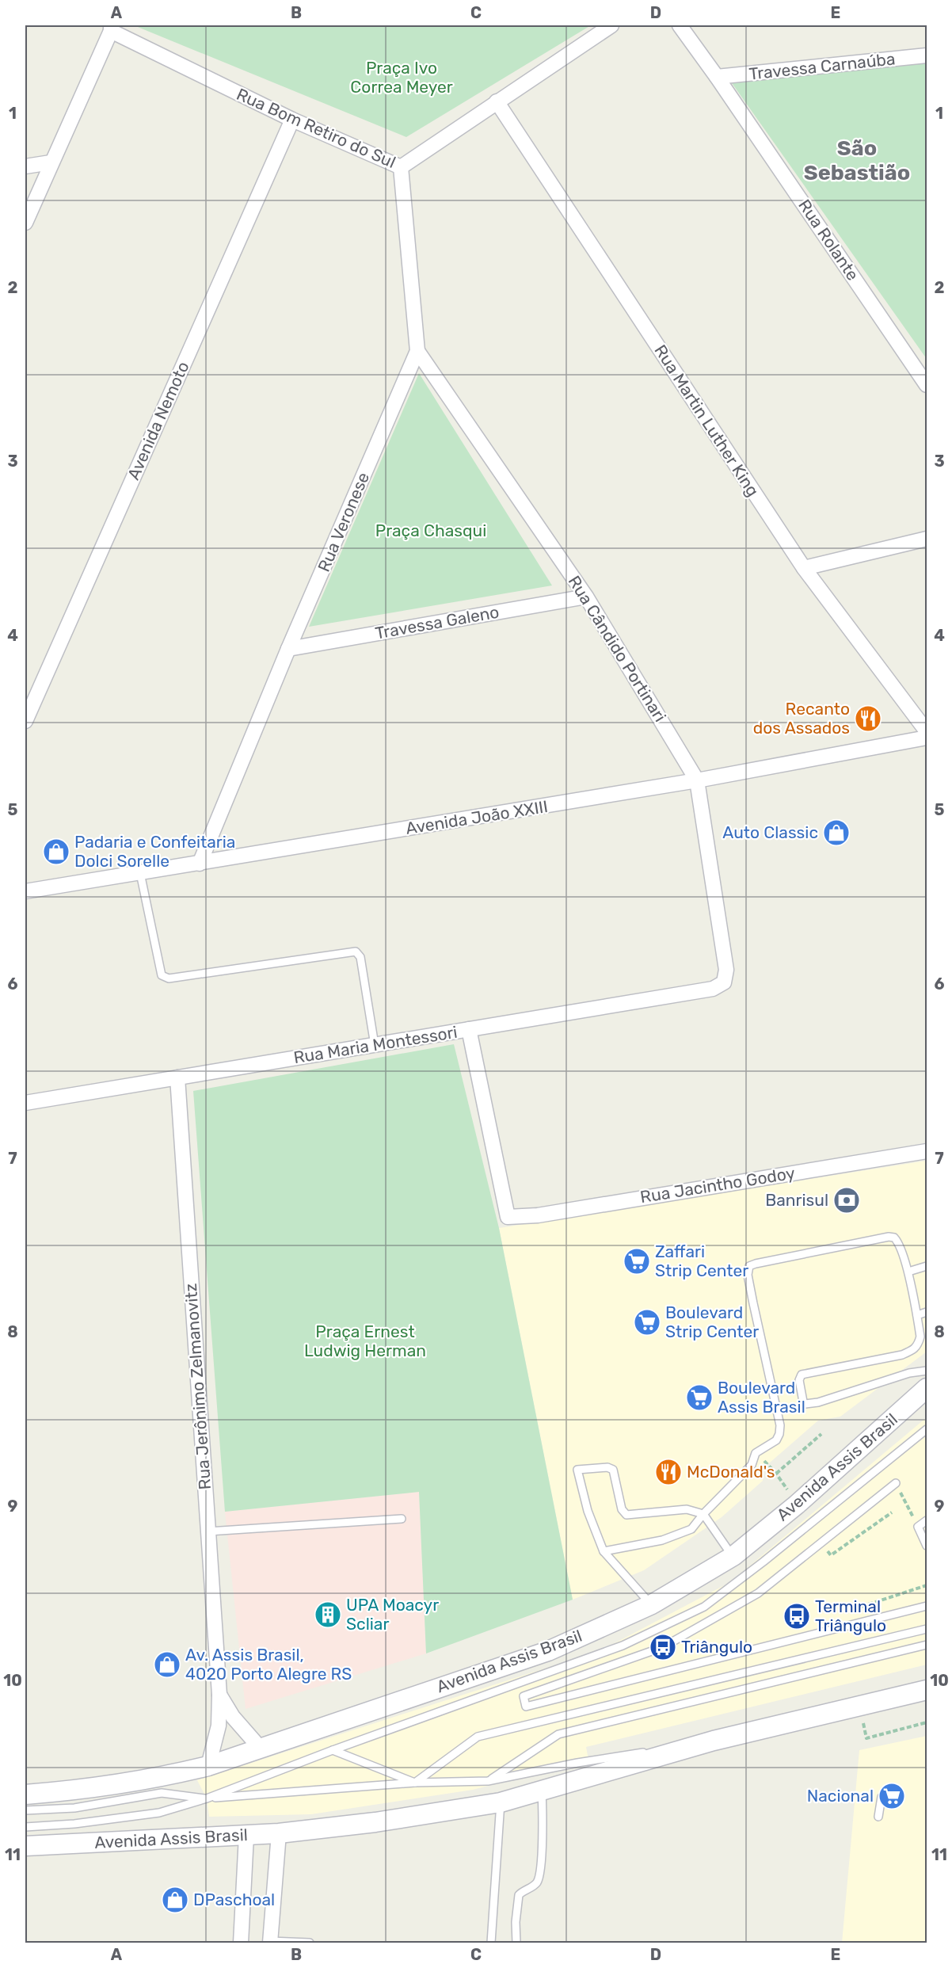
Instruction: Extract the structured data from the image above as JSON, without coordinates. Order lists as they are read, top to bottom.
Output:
{
  "streets": {
    "main road": ["Avenida Assis Brasil"],
    "street": [
      "Travessa Carnaúba",
      "Rua Bom Retiro do Sul",
      "Rua Rolante",
      "Avenida Nemoto",
      "Rua Martin Luther King",
      "Rua Veronese",
      "Travessa Galeno",
      "Rua Cândido Portinari",
      "Avenida João XXIII",
      "Rua Maria Montessori",
      "Rua Jacintho Godoy",
      "Rua Jerônimo Zelmanovitz"
    ]
  },
  "crossings": [
    ["Travessa Carnaúba", "Rua Rolante"],
    ["Rua Bom Retiro do Sul", "Avenida Nemoto"],
    ["Rua Bom Retiro do Sul", "Rua Martin Luther King"],
    ["Rua Bom Retiro do Sul", "Rua Veronese"],
    ["Rua Veronese", "Travessa Galeno"],
    ["Rua Veronese", "Rua Cândido Portinari"],
    ["Rua Veronese", "Avenida João XXIII"],
    ["Travessa Galeno", "Rua Cândido Portinari"],
    ["Rua Cândido Portinari", "Avenida João XXIII"],
    ["Rua Cândido Portinari", "Rua Maria Montessori"],
    ["Rua Maria Montessori", "Rua Jacintho Godoy"],
    ["Rua Maria Montessori", "Rua Jerônimo Zelmanovitz"],
    ["Rua Jerônimo Zelmanovitz", "Avenida Assis Brasil"]
  ],
  "districts": ["São Sebastião"],
  "parks": ["Praça Ivo Correa Meyer", "Praça Chasqui", "Praça Ernest Ludwig Herman"],
  "places": {
    "restaurant": ["Recanto dos Assados", "McDonald's"],
    "shop": [
      "Auto Classic",
      "Padaria e Confeitaria Dolci Sorelle",
      "Av. Assis Brasil, 4020 Porto Alegre RS",
      "DPaschoal"
    ],
    "bank": ["Banrisul"],
    "supermarket": [
      "Zaffari Strip Center",
      "Boulevard Strip Center",
      "Boulevard Assis Brasil",
      "Nacional"
    ],
    "building": ["UPA Moacyr Scliar"],
    "bus stop": ["Terminal Triângulo", "Triângulo"]
  },
  "grid": {
    "columns": [
      "A",
      "B",
      "C",
      "D",
      "E"
    ],
    "rows": [
      "1",
      "2",
      "3",
      "4",
      "5",
      "6",
      "7",
      "8",
      "9",
      "10",
      "11"
    ]
  }
}
